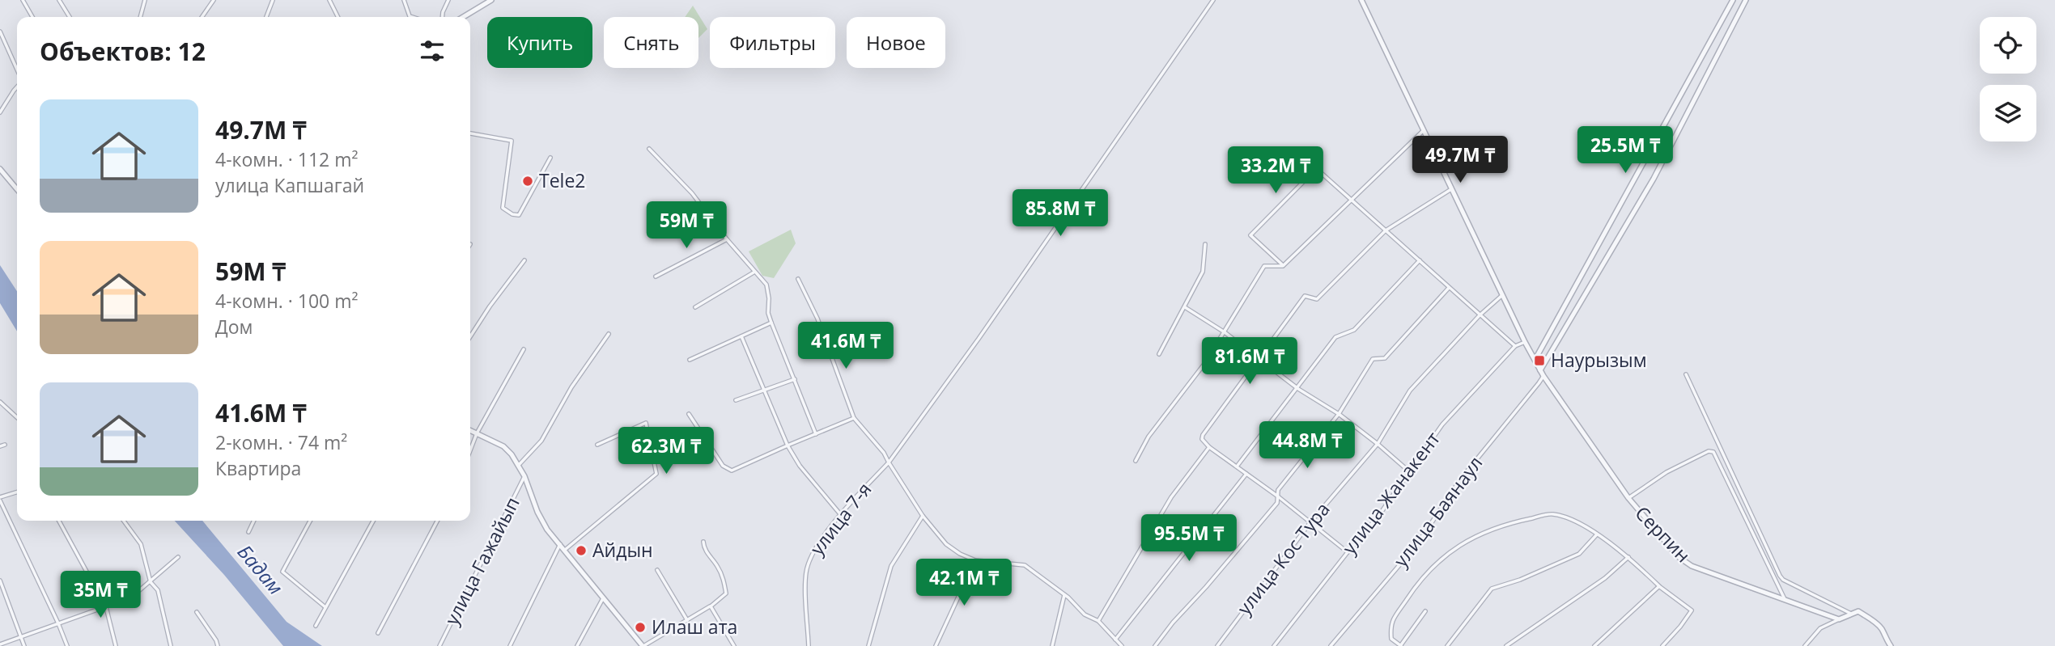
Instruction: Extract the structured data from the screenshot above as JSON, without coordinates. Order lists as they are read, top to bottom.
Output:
{
  "streets": {
    "street": [
      "улица Жанакент",
      "улица Баянаул",
      "улица 7-я",
      "Серпин",
      "улица Кос Тура",
      "улица Гажайып"
    ]
  },
  "crossings": [
    ["улица Баянаул", "Серпин"],
    ["Серпин", "улица Кос Тура"]
  ],
  "water": ["Бадам"],
  "places": {
    "other": ["Tele2", "Айдын", "Илаш ата"],
    "transit": ["Наурызым"]
  },
  "page": {
    "chip": [
      "Купить",
      "Снять",
      "Фильтры",
      "Новое"
    ],
    "heading": "Объектов: 12",
    "list": [
      {
        "name": "49.7M ₸",
        "note": "4-комн. · 112 m² · улица Капшагай"
      },
      {
        "name": "59M ₸",
        "note": "4-комн. · 100 m² · Дом"
      },
      {
        "name": "41.6M ₸",
        "note": "2-комн. · 74 m² · Квартира"
      }
    ],
    "price": [
      "25.5M ₸",
      "49.7M ₸",
      "33.2M ₸",
      "85.8M ₸",
      "59M ₸",
      "41.6M ₸",
      "81.6M ₸",
      "44.8M ₸",
      "62.3M ₸",
      "95.5M ₸",
      "42.1M ₸",
      "35M ₸"
    ]
  }
}
